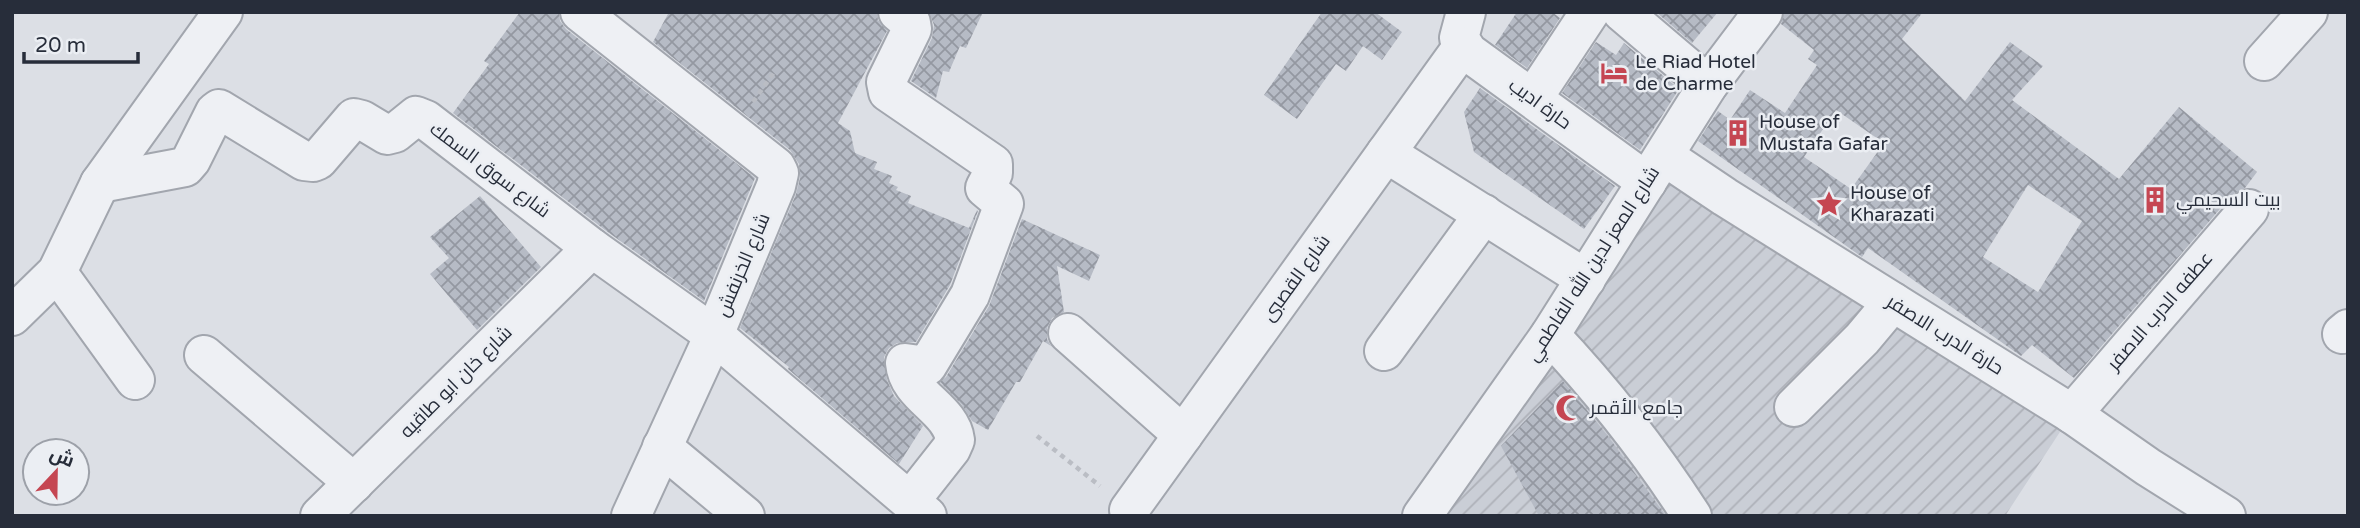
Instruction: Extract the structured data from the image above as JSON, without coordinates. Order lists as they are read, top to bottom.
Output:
{
  "streets": {
    "street": [
      "حارة اديب",
      "شارع سوق السمك",
      "شارع المعز لدين الله الفاطمي",
      "شارع الخرنفش",
      "شارع القصبى",
      "عطفه الدرب الاصفر",
      "حارة الدرب الاصفر",
      "شارع خان ابو طاقيه"
    ]
  },
  "crossings": [
    ["حارة اديب", "شارع المعز لدين الله الفاطمي"],
    ["حارة اديب", "شارع القصبى"],
    ["حارة اديب", "حارة الدرب الاصفر"],
    ["شارع سوق السمك", "شارع الخرنفش"],
    ["شارع سوق السمك", "شارع خان ابو طاقيه"],
    ["شارع المعز لدين الله الفاطمي", "حارة الدرب الاصفر"],
    ["عطفه الدرب الاصفر", "حارة الدرب الاصفر"]
  ],
  "places": {
    "hotel": ["Le Riad Hotel de Charme"],
    "building": ["House of Mustafa Gafar", "بيت السحيمي"],
    "place": ["House of Kharazati"],
    "mosque": ["جامع الأقمر"]
  },
  "scale_bar": "20 m",
  "north": "top"
}
